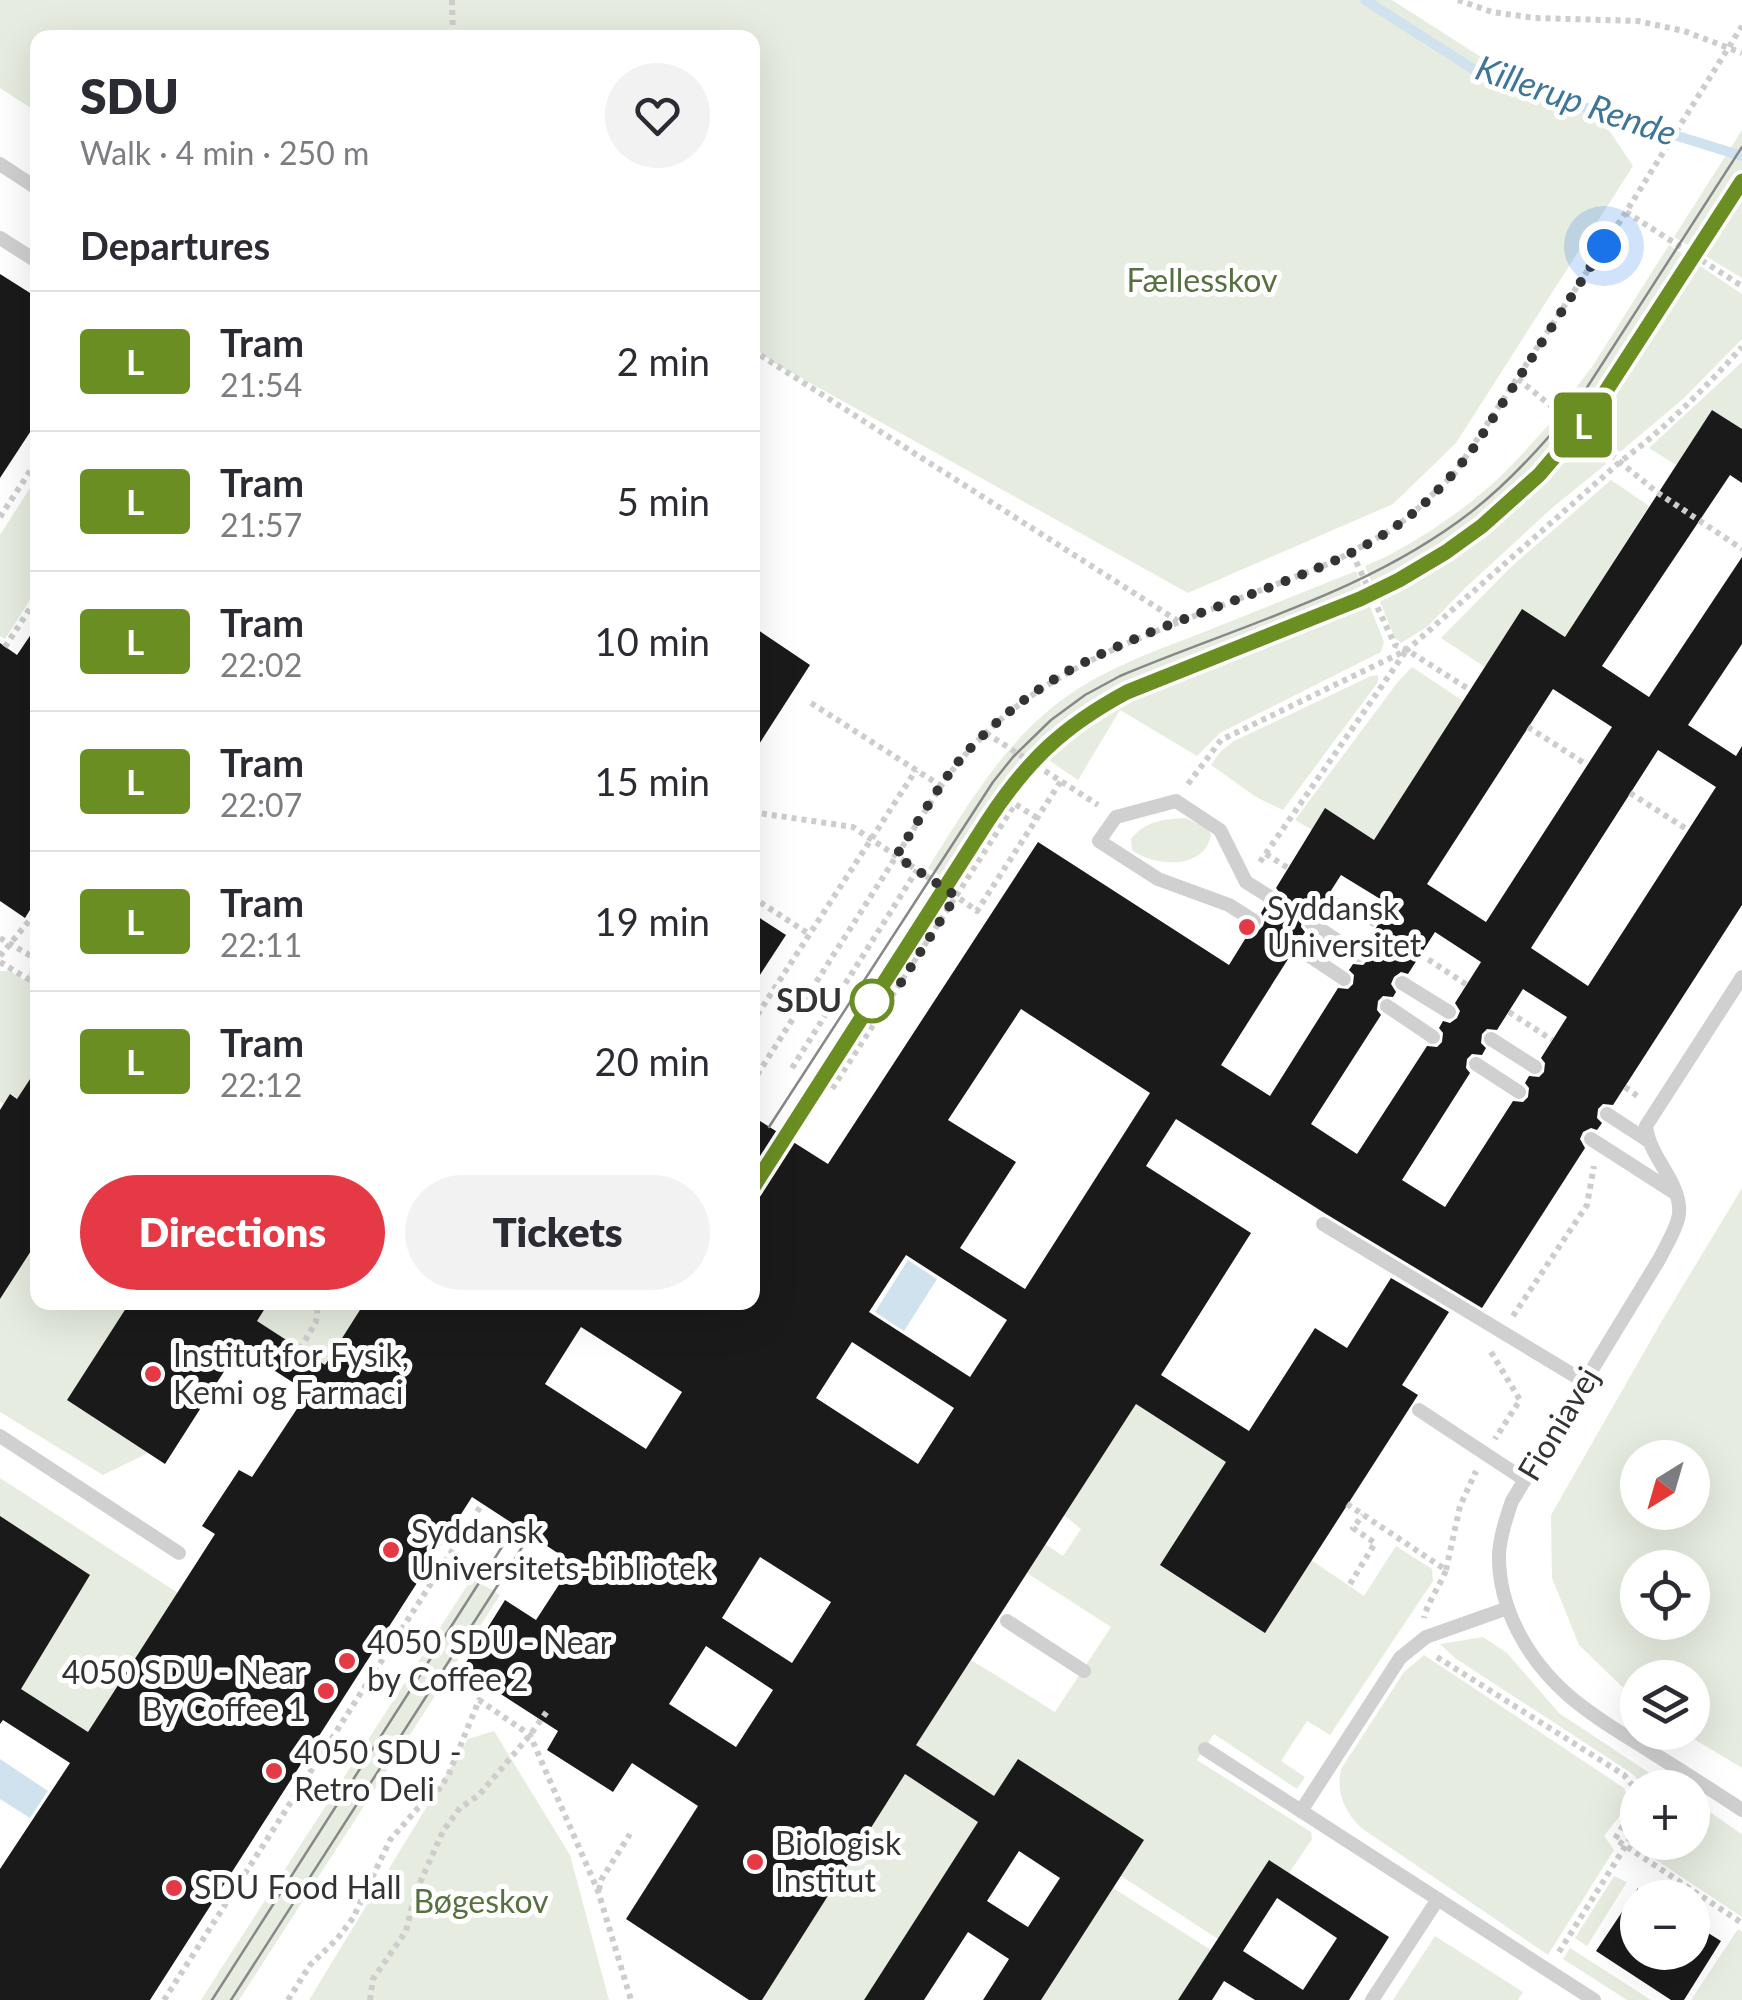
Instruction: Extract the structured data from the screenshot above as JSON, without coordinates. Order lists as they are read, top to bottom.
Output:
{
  "streets": {
    "lane": ["Fioniavej"]
  },
  "water": ["Killerup Rende"],
  "parks": ["Fællesskov", "Bøgeskov"],
  "places": [
    "Syddansk Universitet",
    "SDU",
    "Institut for Fysik, Kemi og Farmaci",
    "Syddansk Universitets-bibliotek",
    "4050 SDU - Near by Coffee 2",
    "4050 SDU - Near By Coffee 1",
    "4050 SDU - Retro Deli",
    "Biologisk Institut",
    "SDU Food Hall"
  ],
  "lines": ["tram line L"],
  "north": "bottom left",
  "page": {
    "on_map": "L",
    "heading": [
      ["SDU", "Walk · 4 min · 250 m"],
      "Departures"
    ],
    "list": [
      {
        "mark": "L",
        "name": "Tram",
        "note": "21:54",
        "value": "2 min"
      },
      {
        "mark": "L",
        "name": "Tram",
        "note": "21:57",
        "value": "5 min"
      },
      {
        "mark": "L",
        "name": "Tram",
        "note": "22:02",
        "value": "10 min"
      },
      {
        "mark": "L",
        "name": "Tram",
        "note": "22:07",
        "value": "15 min"
      },
      {
        "mark": "L",
        "name": "Tram",
        "note": "22:11",
        "value": "19 min"
      },
      {
        "mark": "L",
        "name": "Tram",
        "note": "22:12",
        "value": "20 min"
      }
    ],
    "buttons": ["Directions", "Tickets"],
    "map_buttons": ["+", "−"]
  }
}
